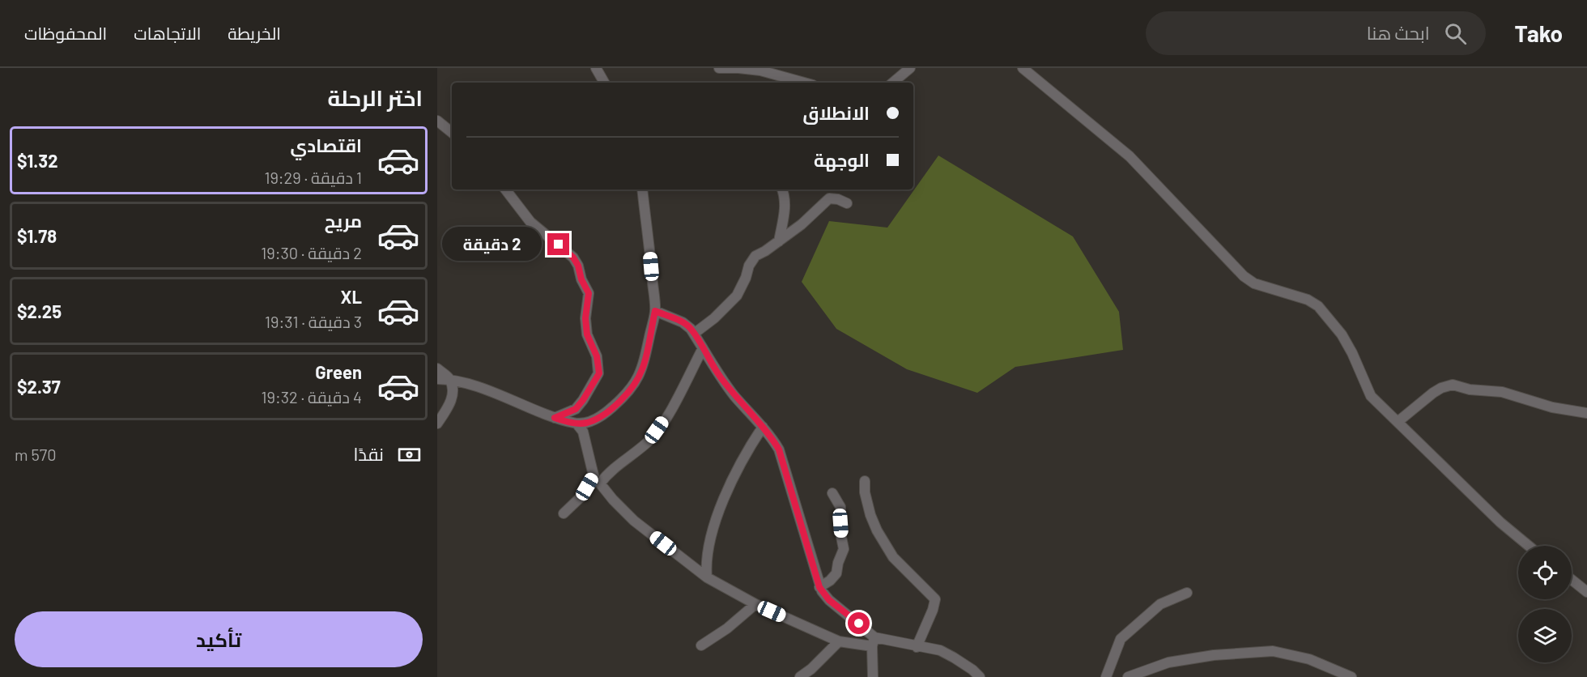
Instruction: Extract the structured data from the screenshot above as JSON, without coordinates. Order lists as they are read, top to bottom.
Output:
{
  "page": {
    "header": "Tako",
    "search": "ابحث هنا",
    "nav": ["الخريطة", "الاتجاهات", "المحفوظات"],
    "heading": "اختر الرحلة",
    "banner": ["الانطلاق", "الوجهة"],
    "list": [
      {
        "name": "اقتصادي",
        "note": "1 دقيقة · 19:29",
        "value": "$1.32"
      },
      {
        "name": "مريح",
        "note": "2 دقيقة · 19:30",
        "value": "$1.78"
      },
      {
        "name": "XL",
        "note": "3 دقيقة · 19:31",
        "value": "$2.25"
      },
      {
        "name": "Green",
        "note": "4 دقيقة · 19:32",
        "value": "$2.37"
      }
    ],
    "bubble": "2 دقيقة",
    "pay": ["نقدًا", "570 m"],
    "buttons": "تأكيد"
  }
}
